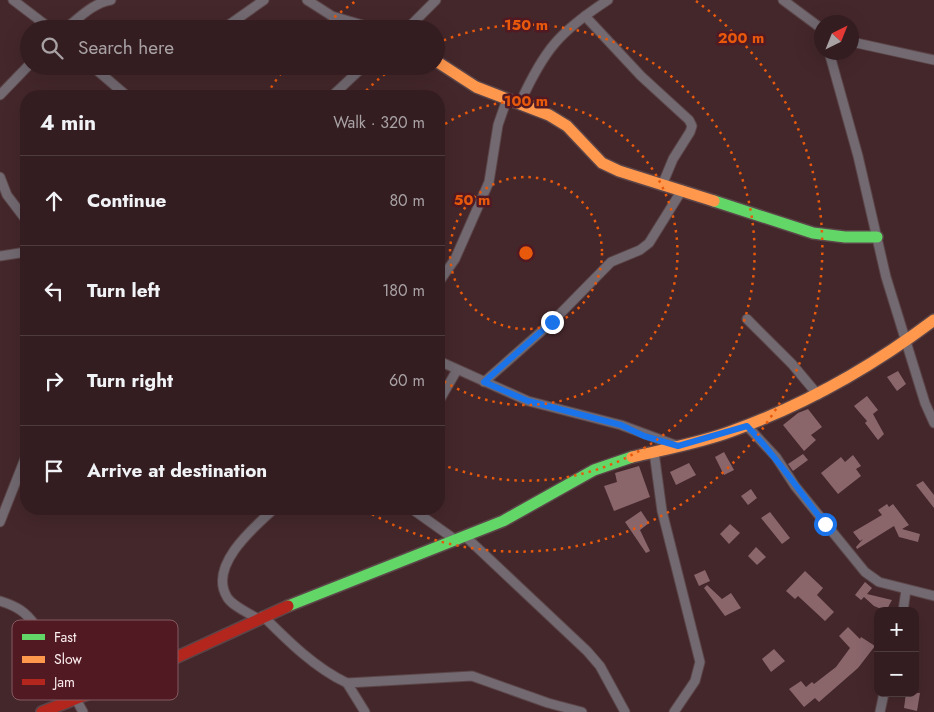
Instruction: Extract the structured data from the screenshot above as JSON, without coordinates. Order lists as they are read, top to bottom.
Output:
{
  "legend": ["Fast", "Slow", "Jam"],
  "north": "top right",
  "page": {
    "search": "Search here",
    "heading": ["4 min", "Walk · 320 m"],
    "list": [
      ["Continue", "80 m"],
      ["Turn left", "180 m"],
      ["Turn right", "60 m"],
      "Arrive at destination"
    ],
    "map_buttons": ["+", "−"]
  },
  "rings": [
    "150 m",
    "200 m",
    "100 m",
    "50 m"
  ]
}
